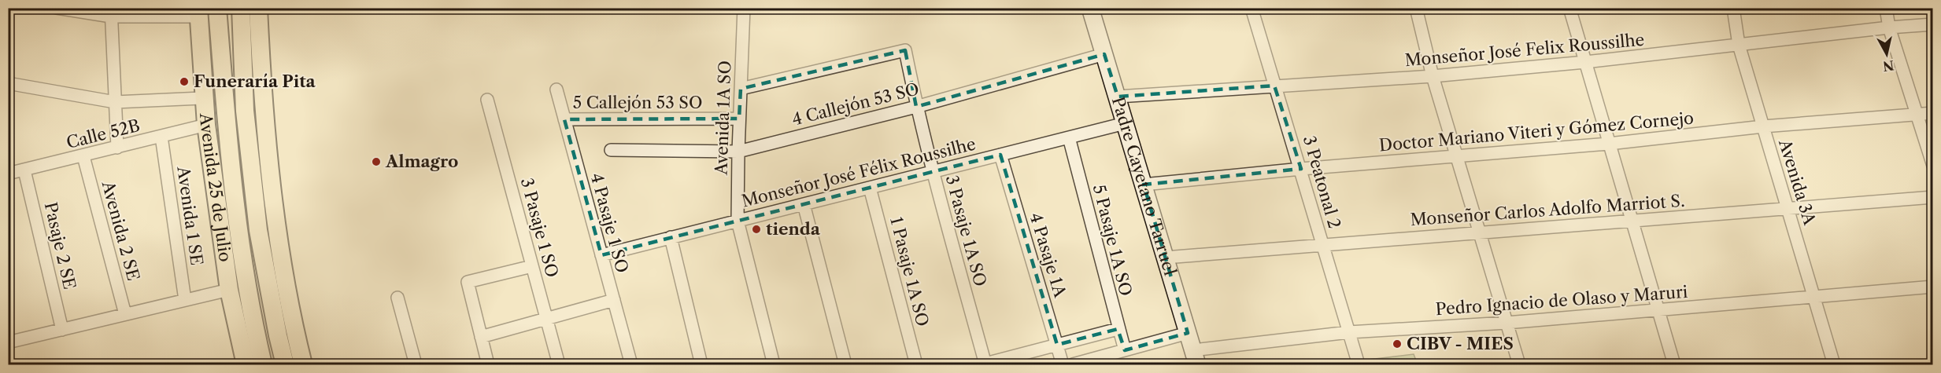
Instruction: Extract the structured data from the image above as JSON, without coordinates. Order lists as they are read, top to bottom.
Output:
{
  "streets": {
    "main road": ["Avenida 25 de Julio"],
    "street": [
      "Monseñor José Felix Roussilhe",
      "5 Callejón 53 SO",
      "4 Callejón 53 SO",
      "Avenida 1A SO",
      "Doctor Mariano Viteri y Gómez Cornejo",
      "Calle 52B",
      "Monseñor José Félix Roussilhe",
      "3 Peatonal 2",
      "Avenida 3A",
      "Padre Cayetano Tarruel",
      "Monseñor Carlos Adolfo Marriot S.",
      "Avenida 1 SE",
      "4 Pasaje 1 SO",
      "3 Pasaje 1 SO",
      "Avenida 2 SE",
      "3 Pasaje 1A SO",
      "5 Pasaje 1A SO",
      "Pasaje 2 SE",
      "4 Pasaje 1A",
      "1 Pasaje 1A SO",
      "Pedro Ignacio de Olaso y Maruri"
    ]
  },
  "crossings": [
    ["Monseñor José Felix Roussilhe", "3 Peatonal 2"],
    ["Monseñor José Felix Roussilhe", "Avenida 3A"],
    ["Monseñor José Felix Roussilhe", "Padre Cayetano Tarruel"],
    ["5 Callejón 53 SO", "Avenida 1A SO"],
    ["5 Callejón 53 SO", "4 Pasaje 1 SO"],
    ["4 Callejón 53 SO", "Avenida 1A SO"],
    ["4 Callejón 53 SO", "Padre Cayetano Tarruel"],
    ["4 Callejón 53 SO", "3 Pasaje 1A SO"],
    ["Avenida 1A SO", "Monseñor José Félix Roussilhe"],
    ["Avenida 1A SO", "3 Pasaje 1A SO"],
    ["Doctor Mariano Viteri y Gómez Cornejo", "3 Peatonal 2"],
    ["Doctor Mariano Viteri y Gómez Cornejo", "Avenida 3A"],
    ["Doctor Mariano Viteri y Gómez Cornejo", "Padre Cayetano Tarruel"],
    ["Calle 52B", "Avenida 25 de Julio"],
    ["Calle 52B", "Avenida 1 SE"],
    ["Calle 52B", "Avenida 2 SE"],
    ["Calle 52B", "Pasaje 2 SE"],
    ["Monseñor José Félix Roussilhe", "Padre Cayetano Tarruel"],
    ["Monseñor José Félix Roussilhe", "4 Pasaje 1 SO"],
    ["Monseñor José Félix Roussilhe", "3 Pasaje 1A SO"],
    ["Monseñor José Félix Roussilhe", "5 Pasaje 1A SO"],
    ["Monseñor José Félix Roussilhe", "4 Pasaje 1A"],
    ["Monseñor José Félix Roussilhe", "1 Pasaje 1A SO"],
    ["3 Peatonal 2", "Monseñor Carlos Adolfo Marriot S."],
    ["3 Peatonal 2", "Pedro Ignacio de Olaso y Maruri"],
    ["Avenida 3A", "Monseñor Carlos Adolfo Marriot S."],
    ["Avenida 3A", "Pedro Ignacio de Olaso y Maruri"],
    ["Padre Cayetano Tarruel", "Monseñor Carlos Adolfo Marriot S."],
    ["Padre Cayetano Tarruel", "Pedro Ignacio de Olaso y Maruri"]
  ],
  "places": [
    "Funeraría Pita",
    "Almagro",
    "tienda",
    "CIBV - MIES"
  ],
  "north": "bottom"
}
